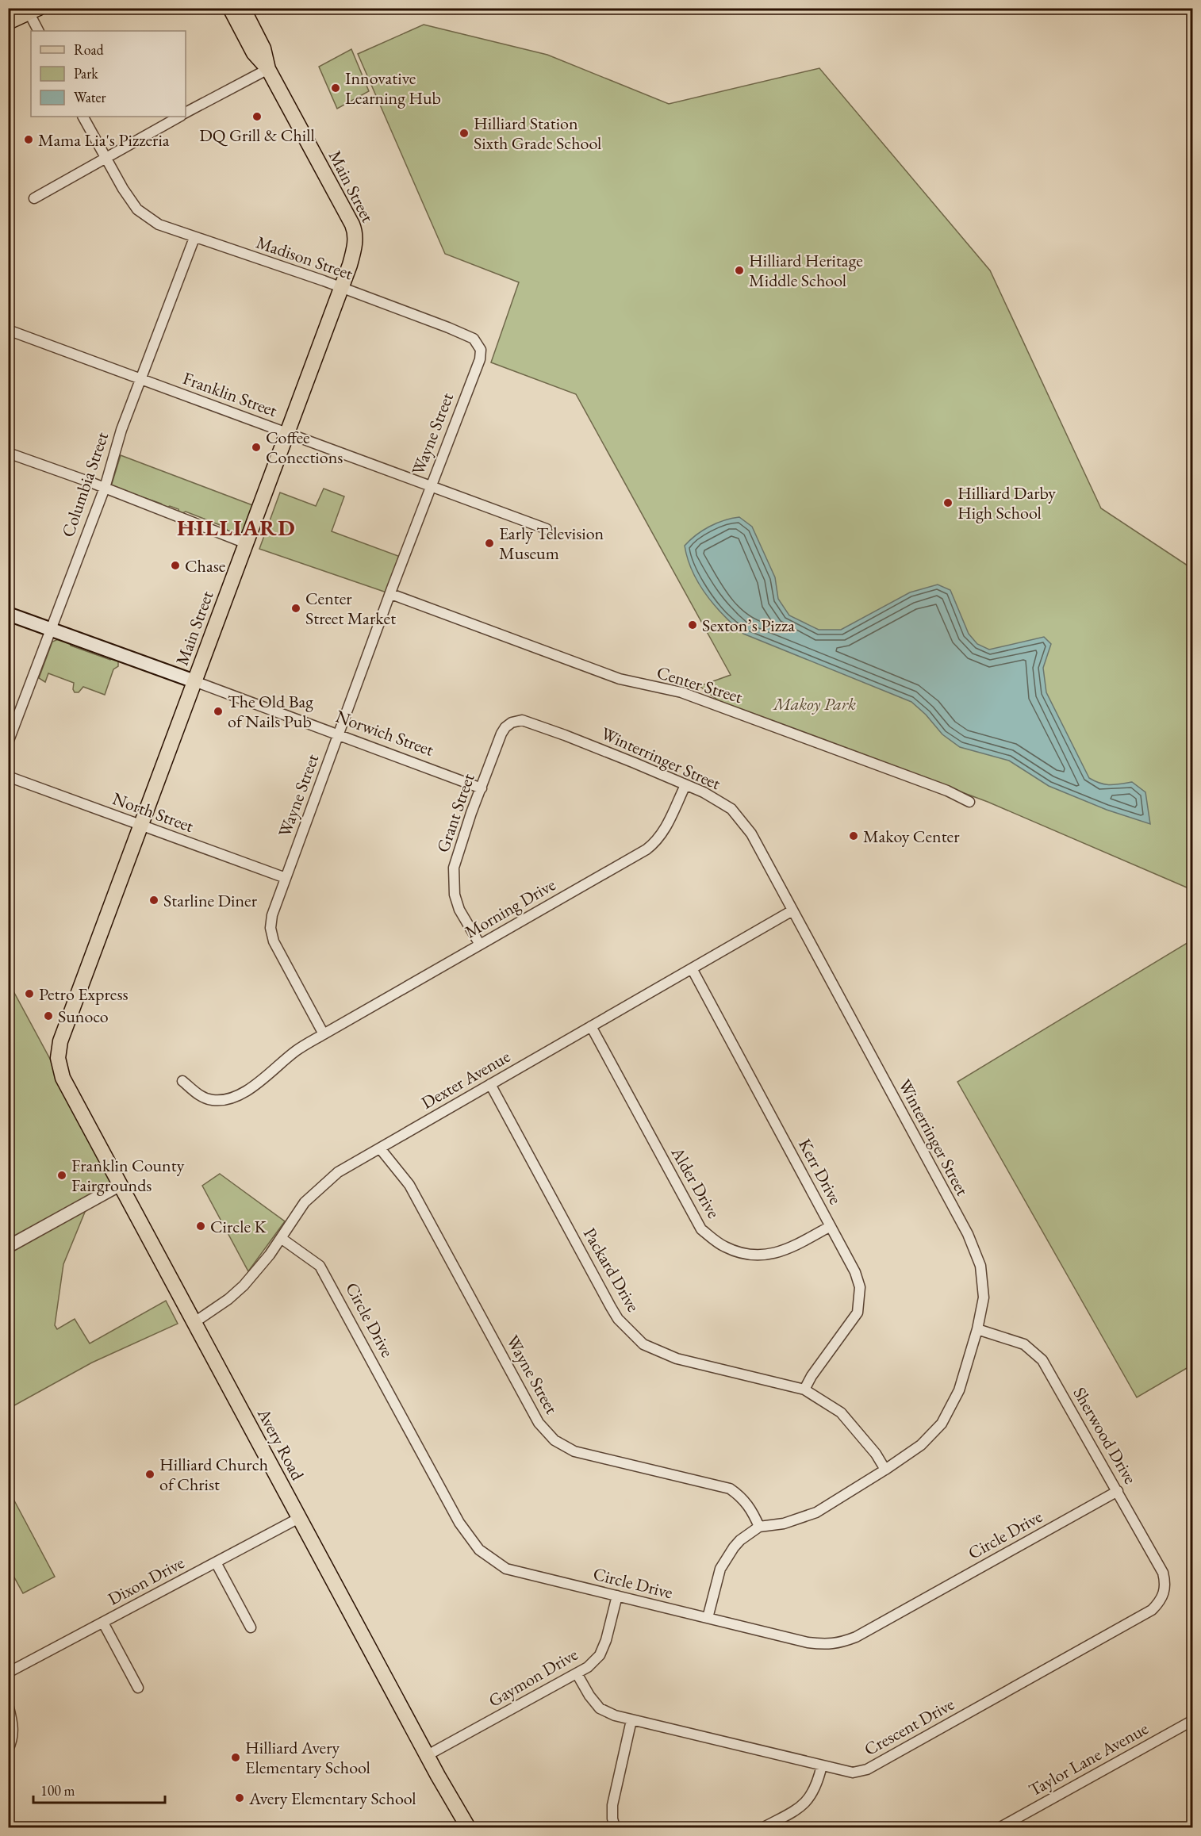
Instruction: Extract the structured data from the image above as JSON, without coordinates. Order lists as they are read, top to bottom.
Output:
{
  "streets": {
    "main road": ["Main Street", "Norwich Street", "Avery Road"],
    "street": [
      "Madison Street",
      "Franklin Street",
      "Wayne Street",
      "Columbia Street",
      "Center Street",
      "Winterringer Street",
      "North Street",
      "Grant Street",
      "Morning Drive",
      "Dexter Avenue",
      "Kerr Drive",
      "Alder Drive",
      "Packard Drive",
      "Circle Drive",
      "Sherwood Drive",
      "Dixon Drive",
      "Gaymon Drive",
      "Crescent Drive",
      "Taylor Lane Avenue"
    ]
  },
  "crossings": [
    ["Main Street", "Madison Street"],
    ["Main Street", "Franklin Street"],
    ["Main Street", "Norwich Street"],
    ["Main Street", "North Street"],
    ["Main Street", "Avery Road"],
    ["Madison Street", "Wayne Street"],
    ["Madison Street", "Columbia Street"],
    ["Franklin Street", "Wayne Street"],
    ["Franklin Street", "Columbia Street"],
    ["Wayne Street", "Center Street"],
    ["Wayne Street", "Norwich Street"],
    ["Wayne Street", "Winterringer Street"],
    ["Wayne Street", "North Street"],
    ["Wayne Street", "Morning Drive"],
    ["Wayne Street", "Dexter Avenue"],
    ["Columbia Street", "Norwich Street"],
    ["Norwich Street", "Grant Street"],
    ["Winterringer Street", "Grant Street"],
    ["Winterringer Street", "Morning Drive"],
    ["Winterringer Street", "Dexter Avenue"],
    ["Winterringer Street", "Packard Drive"],
    ["Winterringer Street", "Circle Drive"],
    ["Winterringer Street", "Sherwood Drive"],
    ["Grant Street", "Morning Drive"],
    ["Dexter Avenue", "Kerr Drive"],
    ["Dexter Avenue", "Alder Drive"],
    ["Dexter Avenue", "Packard Drive"],
    ["Dexter Avenue", "Circle Drive"],
    ["Dexter Avenue", "Avery Road"],
    ["Kerr Drive", "Alder Drive"],
    ["Kerr Drive", "Packard Drive"],
    ["Circle Drive", "Sherwood Drive"],
    ["Circle Drive", "Gaymon Drive"],
    ["Sherwood Drive", "Crescent Drive"],
    ["Avery Road", "Dixon Drive"],
    ["Avery Road", "Gaymon Drive"],
    ["Gaymon Drive", "Crescent Drive"]
  ],
  "districts": ["HILLIARD"],
  "parks": ["Makoy Park"],
  "places": [
    "Innovative Learning Hub",
    "DQ Grill & Chill",
    "Hilliard Station Sixth Grade School",
    "Mama Lia's Pizzeria",
    "Hilliard Heritage Middle School",
    "Coffee Conections",
    "Hilliard Darby High School",
    "Early Television Museum",
    "Chase",
    "Center Street Market",
    "Sexton’s Pizza",
    "The Old Bag of Nails Pub",
    "Makoy Center",
    "Starline Diner",
    "Petro Express",
    "Sunoco",
    "Franklin County Fairgrounds",
    "Circle K",
    "Hilliard Church of Christ",
    "Hilliard Avery Elementary School",
    "Avery Elementary School"
  ],
  "legend": ["Road", "Park", "Water"],
  "scale_bar": "100 m"
}
